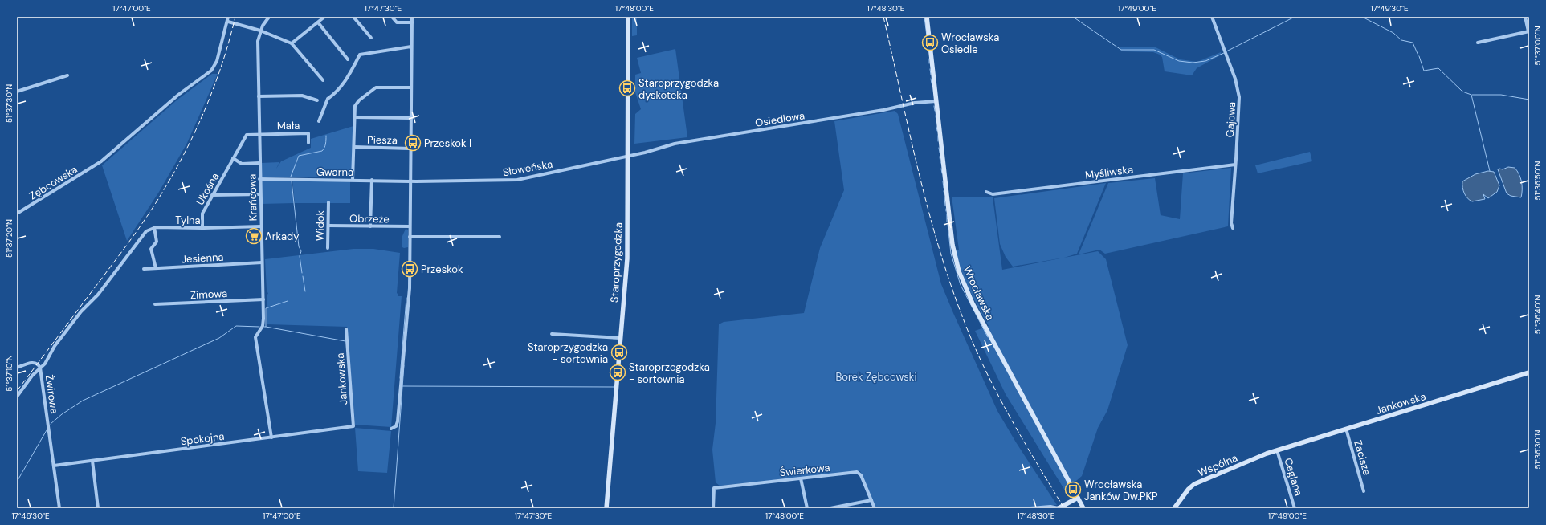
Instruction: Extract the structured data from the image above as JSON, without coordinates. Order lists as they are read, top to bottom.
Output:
{
  "streets": {
    "street": [
      "Osiedlowa",
      "Gajowa",
      "Mała",
      "Piesza",
      "Słoweńska",
      "Gwarna",
      "Myśliwska",
      "Zębcowska",
      "Ukośna",
      "Krańcowa",
      "Obrzeże",
      "Tylna",
      "Widok",
      "Jesienna",
      "Staroprzygodzka",
      "Wrocławska",
      "Zimowa",
      "Jankowska",
      "Żwirowa",
      "Spokojna",
      "Zacisze",
      "Wspólna",
      "Świerkowa",
      "Ceglana"
    ]
  },
  "crossings": [
    ["Osiedlowa", "Słoweńska"],
    ["Osiedlowa", "Staroprzygodzka"],
    ["Osiedlowa", "Wrocławska"],
    ["Gajowa", "Myśliwska"],
    ["Mała", "Ukośna"],
    ["Mała", "Krańcowa"],
    ["Piesza", "Gwarna"],
    ["Słoweńska", "Gwarna"],
    ["Słoweńska", "Staroprzygodzka"],
    ["Gwarna", "Krańcowa"],
    ["Ukośna", "Krańcowa"],
    ["Ukośna", "Tylna"],
    ["Krańcowa", "Tylna"],
    ["Krańcowa", "Jesienna"],
    ["Krańcowa", "Zimowa"],
    ["Krańcowa", "Spokojna"],
    ["Obrzeże", "Widok"],
    ["Tylna", "Żwirowa"],
    ["Jankowska", "Spokojna"],
    ["Jankowska", "Zacisze"],
    ["Jankowska", "Wspólna"],
    ["Jankowska", "Ceglana"],
    ["Żwirowa", "Spokojna"],
    ["Wspólna", "Ceglana"]
  ],
  "parks": ["Borek Zębcowski"],
  "places": {
    "bus stop": [
      "Wrocławska Osiedle",
      "Staroprzygodzka dyskoteka",
      "Przeskok I",
      "Przeskok",
      "Staroprzygodzka - sortownia",
      "Staroprzogodzka - sortownia",
      "Wrocławska Janków Dw.PKP"
    ],
    "supermarket": ["Arkady"]
  },
  "coordinates": [
    "17°47'00\"E",
    "17°47'30\"E",
    "17°48'00\"E",
    "17°48'30\"E",
    "17°49'00\"E",
    "17°49'30\"E",
    "51°37'00\"N",
    "51°37'30\"N",
    "51°36'50\"N",
    "51°37'20\"N",
    "51°36'40\"N",
    "51°37'10\"N",
    "51°36'30\"N",
    "17°46'30\"E"
  ]
}
